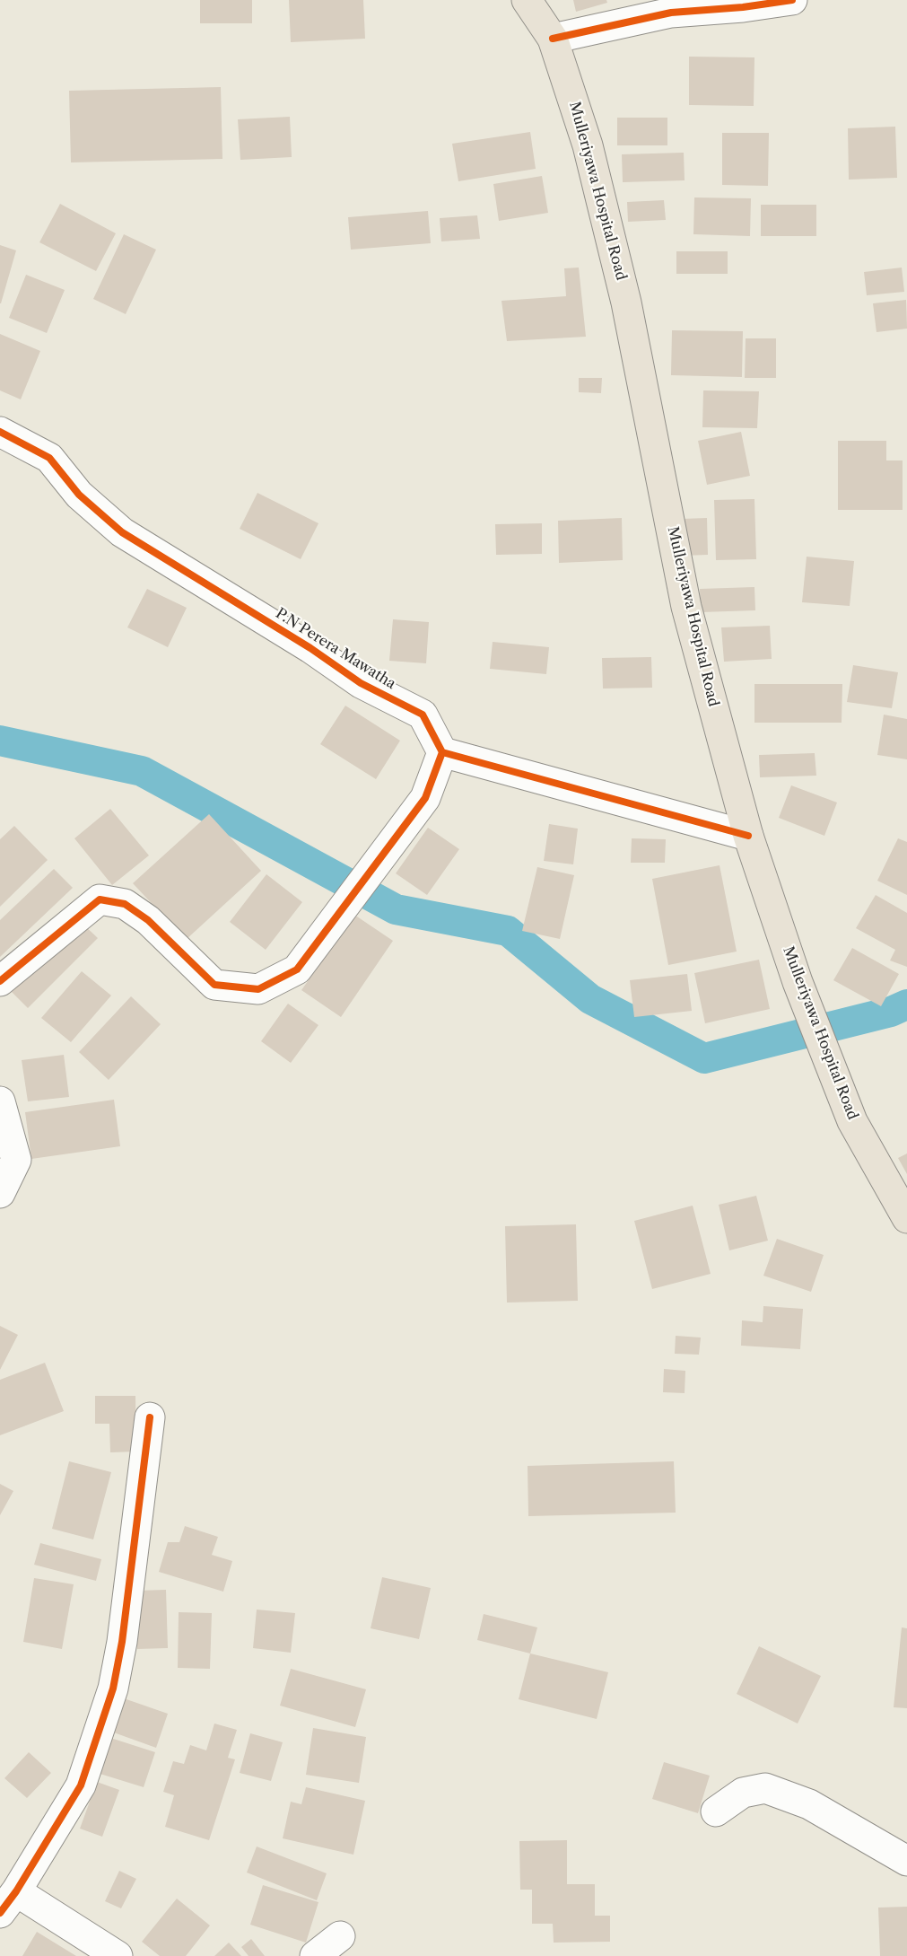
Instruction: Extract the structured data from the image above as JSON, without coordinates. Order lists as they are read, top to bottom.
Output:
{
  "streets": {
    "main road": ["Mulleriyawa Hospital Road"],
    "street": ["P.N Perera Mawatha"]
  }
}
